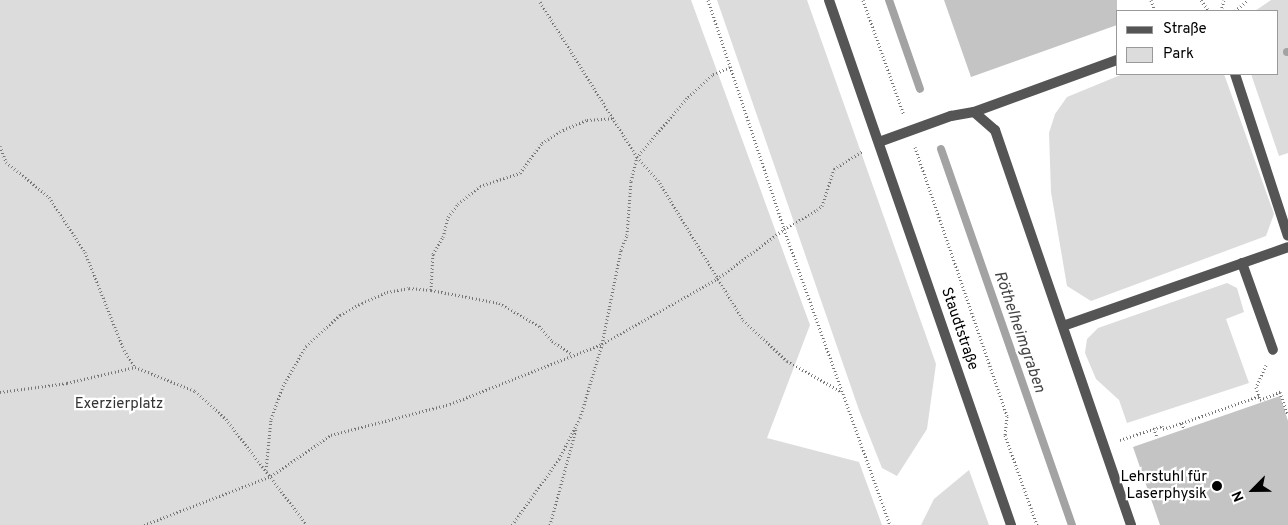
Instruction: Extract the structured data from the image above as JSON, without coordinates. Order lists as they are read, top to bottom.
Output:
{
  "streets": {
    "street": ["Staudtstraße"]
  },
  "water": ["Röthelheimgraben"],
  "parks": ["Exerzierplatz"],
  "places": ["Lehrstuhl für Laserphysik"],
  "legend": ["Straße", "Park"],
  "north": "bottom left"
}
